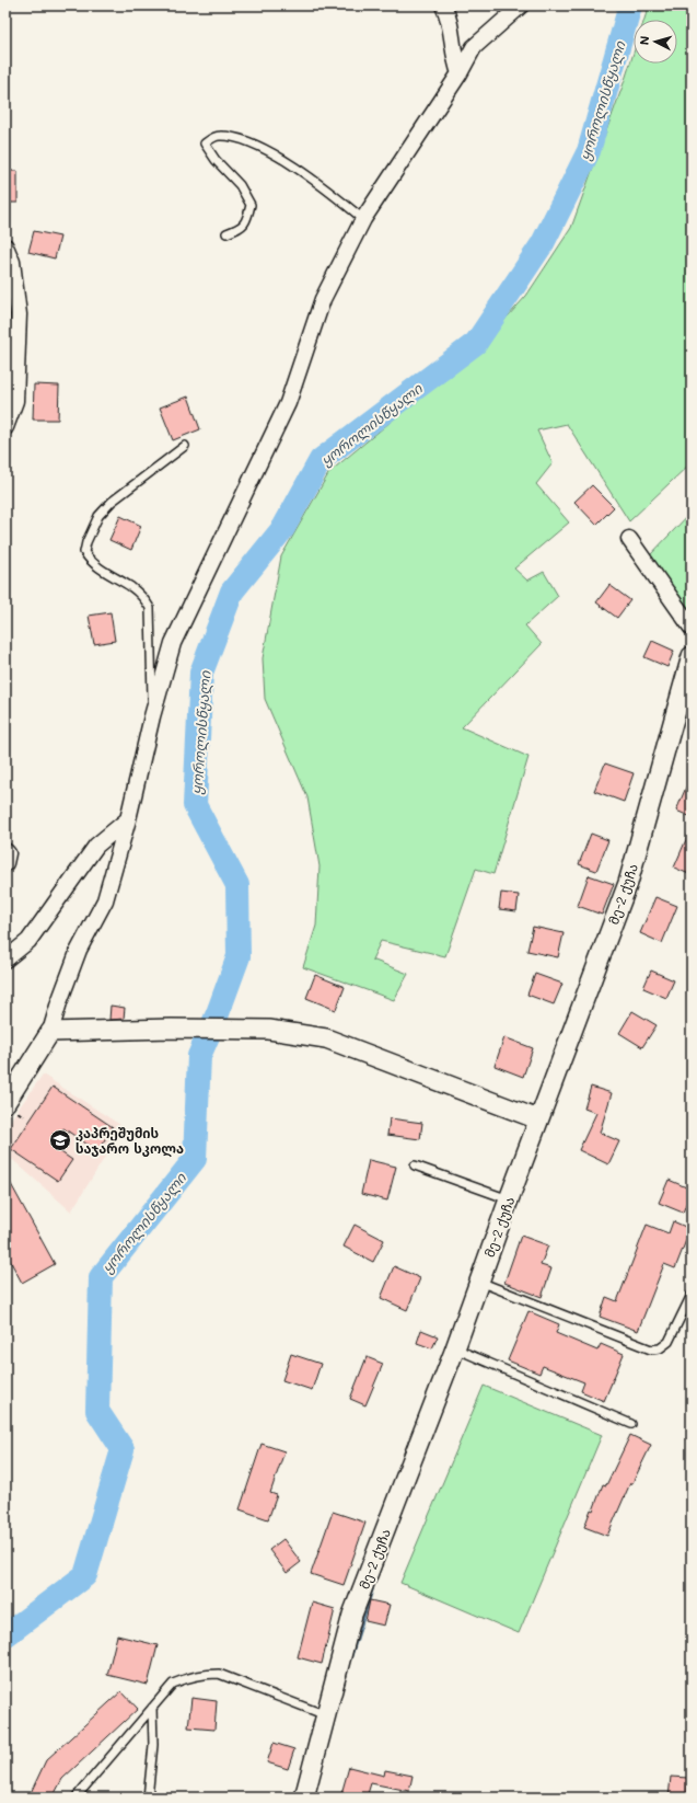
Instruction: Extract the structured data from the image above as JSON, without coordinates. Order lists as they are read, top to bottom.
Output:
{
  "streets": {
    "street": ["მე-2 ქუჩა"]
  },
  "water": ["ყოროლისწყალი"],
  "places": {
    "school or university": ["კაპრეშუმის საჯარო სკოლა"]
  },
  "north": "left"
}
